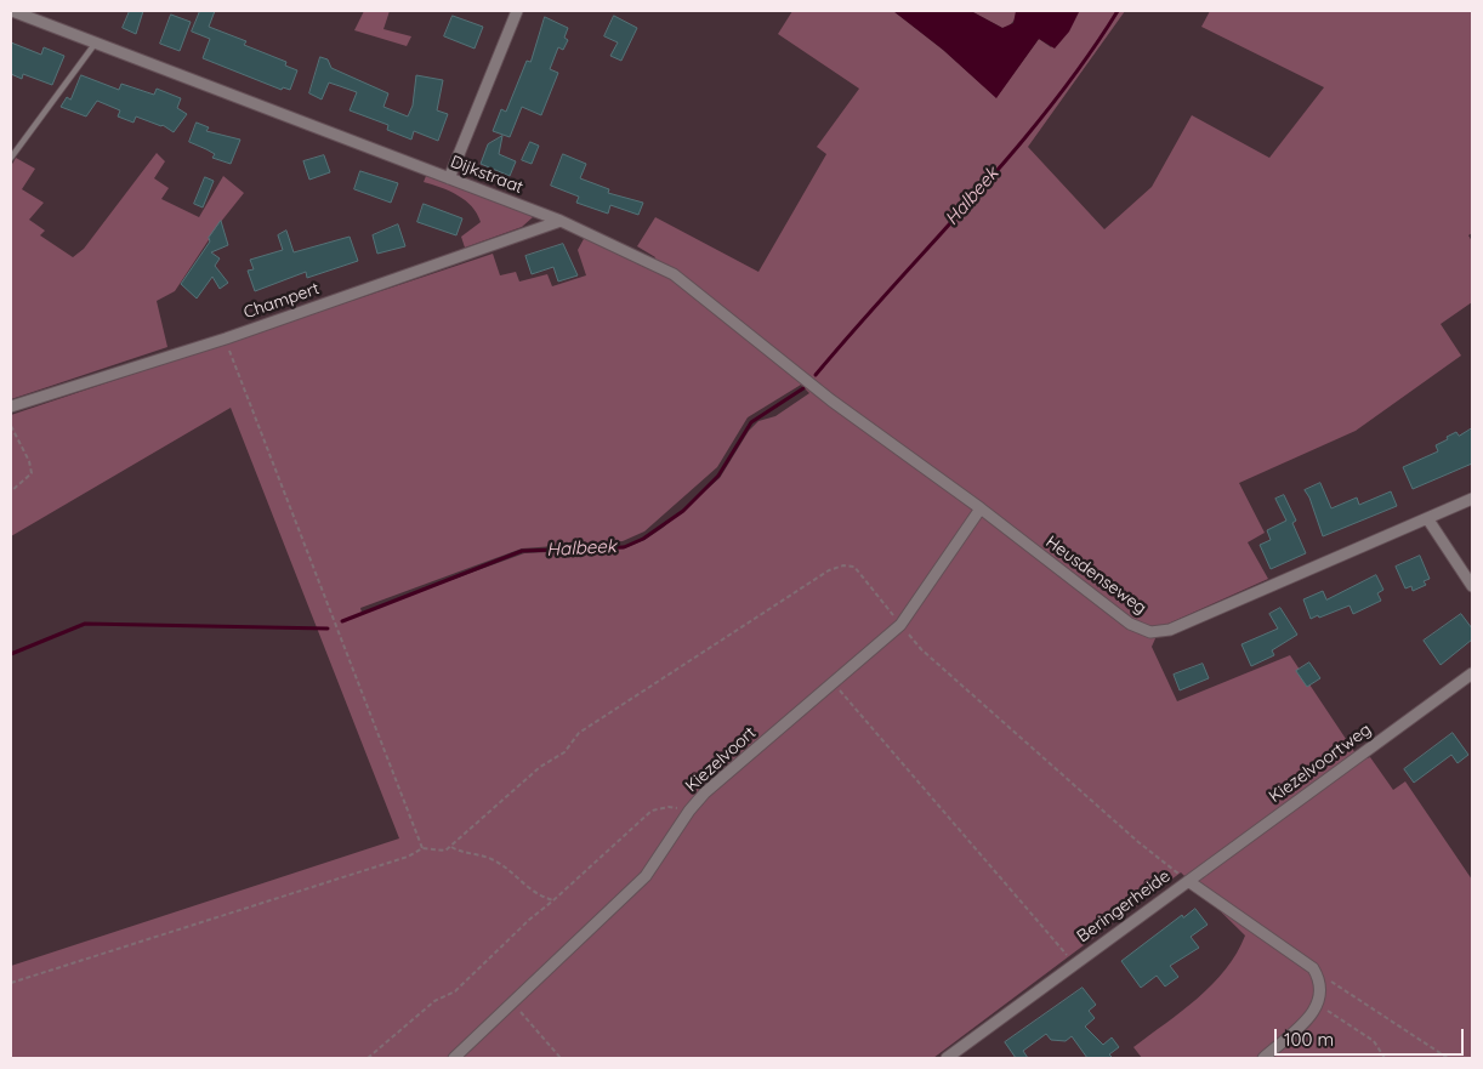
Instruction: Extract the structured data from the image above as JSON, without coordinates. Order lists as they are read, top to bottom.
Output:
{
  "streets": {
    "street": [
      "Dijkstraat",
      "Champert",
      "Heusdenseweg",
      "Kiezelvoort",
      "Kiezelvoortweg",
      "Beringerheide"
    ]
  },
  "crossings": [
    ["Dijkstraat", "Champert"],
    ["Dijkstraat", "Heusdenseweg"],
    ["Heusdenseweg", "Kiezelvoort"],
    ["Kiezelvoortweg", "Beringerheide"]
  ],
  "water": ["Halbeek"],
  "scale_bar": "100 m"
}
